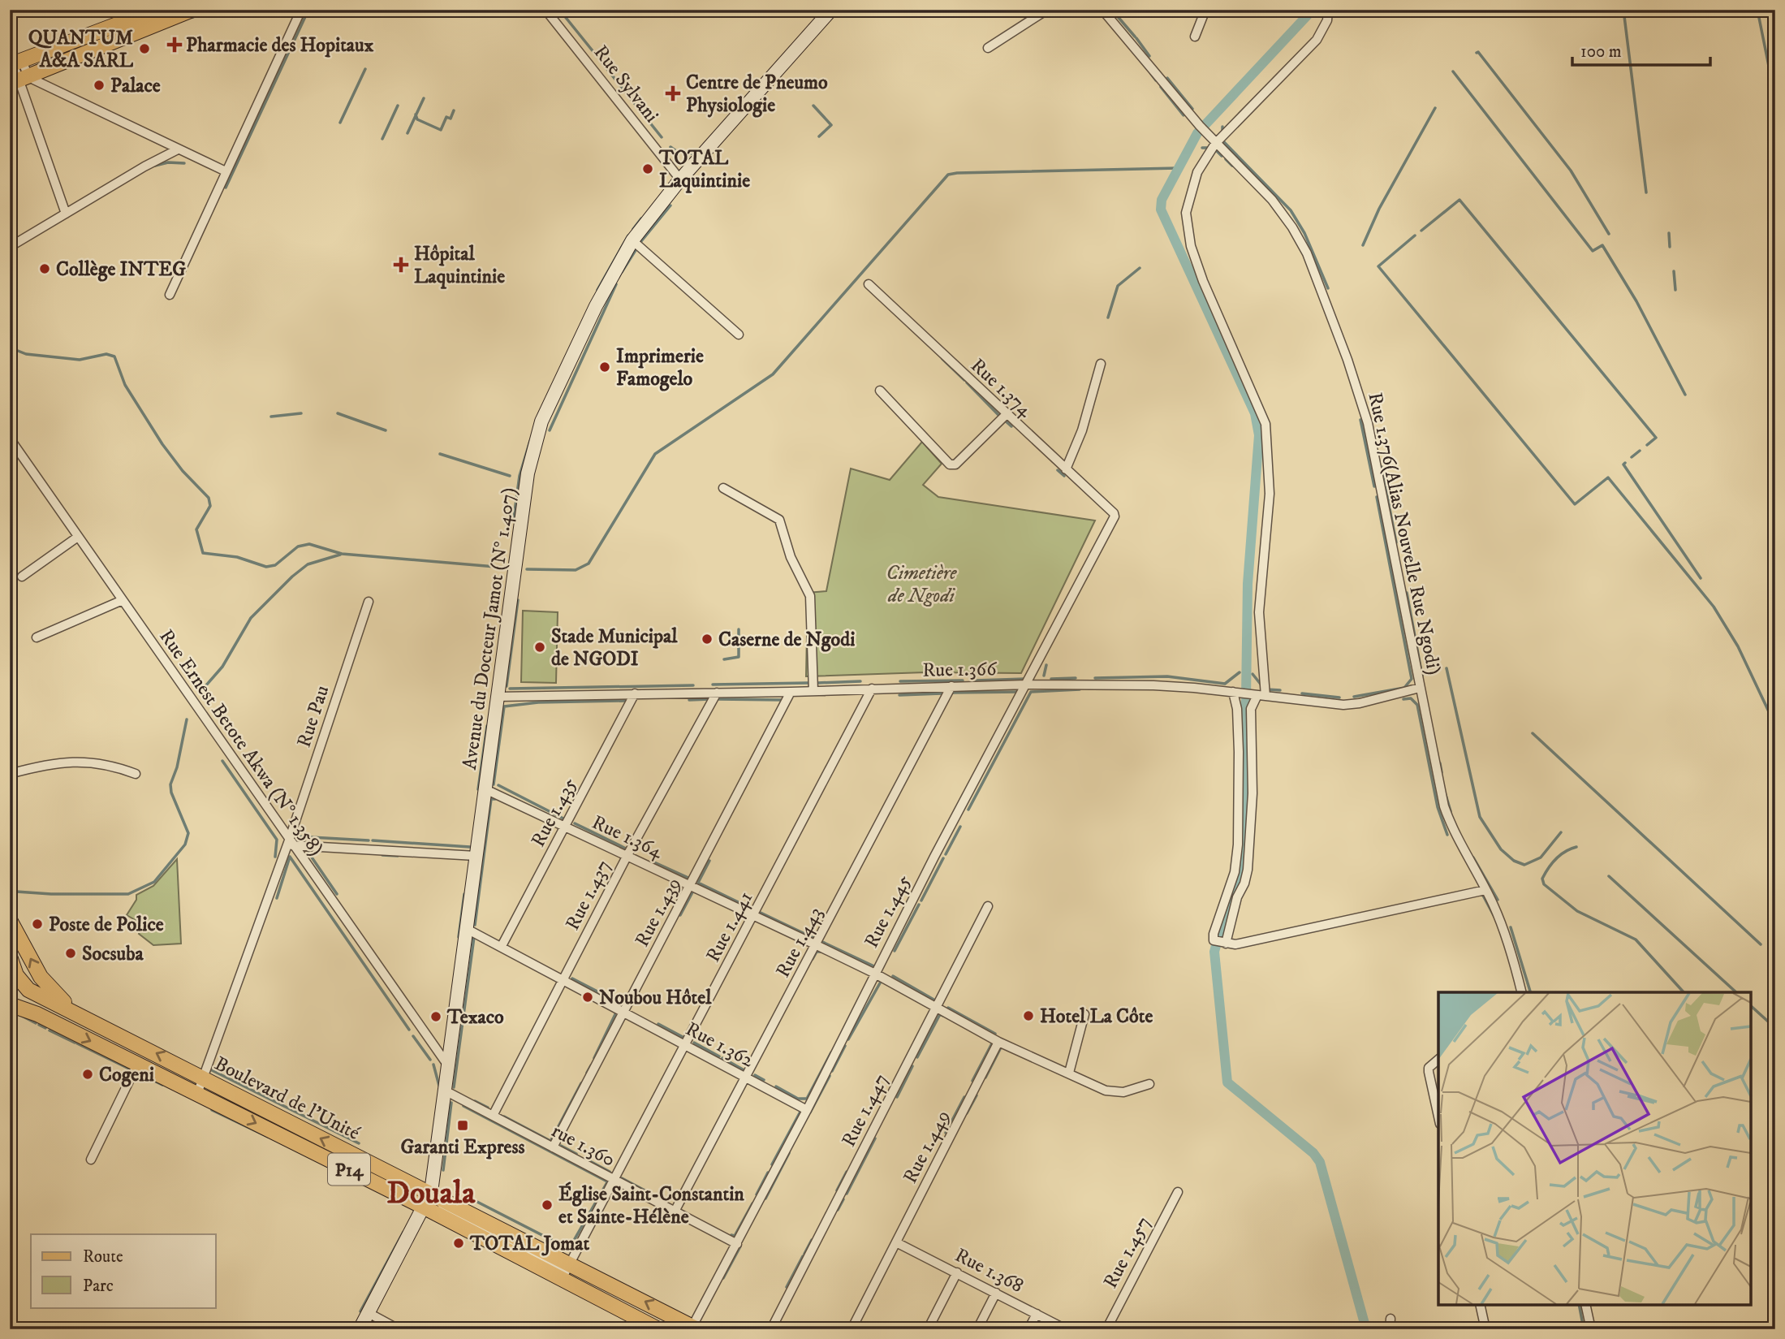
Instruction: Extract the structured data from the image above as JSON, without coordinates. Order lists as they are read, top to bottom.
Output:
{
  "streets": {
    "main road": ["Avenue du Docteur Jamot (N° 1.407)", "Boulevard de l'Unité", "P14"],
    "street": [
      "Rue Sylvani",
      "Rue 1.374",
      "Rue 1.376(Alias Nouvelle Rue Ngodi)",
      "Rue 1.366",
      "Rue Pau",
      "Rue Ernest Betote Akwa (N° 1.358)",
      "Rue 1.435",
      "Rue 1.364",
      "Rue 1.437",
      "Rue 1.445",
      "Rue 1.439",
      "Rue 1.441",
      "Rue 1.443",
      "Rue 1.362",
      "Rue 1.447",
      "rue 1.360",
      "Rue 1.449",
      "Rue 1.457",
      "Rue 1.368"
    ]
  },
  "crossings": [
    ["Rue Sylvani", "Avenue du Docteur Jamot (N° 1.407)"],
    ["Rue 1.374", "Rue 1.445"],
    ["Rue 1.376(Alias Nouvelle Rue Ngodi)", "Rue 1.366"],
    ["Avenue du Docteur Jamot (N° 1.407)", "Rue 1.366"],
    ["Avenue du Docteur Jamot (N° 1.407)", "Rue Ernest Betote Akwa (N° 1.358)"],
    ["Avenue du Docteur Jamot (N° 1.407)", "Rue 1.364"],
    ["Avenue du Docteur Jamot (N° 1.407)", "Rue 1.362"],
    ["Avenue du Docteur Jamot (N° 1.407)", "Boulevard de l'Unité"],
    ["Avenue du Docteur Jamot (N° 1.407)", "rue 1.360"],
    ["Rue 1.366", "Rue 1.435"],
    ["Rue 1.366", "Rue 1.437"],
    ["Rue 1.366", "Rue 1.445"],
    ["Rue 1.366", "Rue 1.439"],
    ["Rue 1.366", "Rue 1.441"],
    ["Rue 1.366", "Rue 1.443"],
    ["Rue Pau", "Rue Ernest Betote Akwa (N° 1.358)"],
    ["Rue Pau", "Boulevard de l'Unité"],
    ["Rue 1.435", "Rue 1.364"],
    ["Rue 1.435", "Rue 1.362"],
    ["Rue 1.364", "Rue 1.437"],
    ["Rue 1.364", "Rue 1.445"],
    ["Rue 1.364", "Rue 1.439"],
    ["Rue 1.364", "Rue 1.441"],
    ["Rue 1.364", "Rue 1.443"],
    ["Rue 1.364", "Rue 1.447"],
    ["Rue 1.437", "Rue 1.362"],
    ["Rue 1.437", "rue 1.360"],
    ["Rue 1.445", "Rue 1.362"],
    ["Rue 1.445", "Boulevard de l'Unité"],
    ["Rue 1.445", "rue 1.360"],
    ["Rue 1.439", "Rue 1.362"],
    ["Rue 1.439", "rue 1.360"],
    ["Rue 1.441", "Rue 1.362"],
    ["Rue 1.441", "Boulevard de l'Unité"],
    ["Rue 1.441", "rue 1.360"],
    ["Rue 1.443", "Rue 1.362"],
    ["Rue 1.443", "rue 1.360"],
    ["Boulevard de l'Unité", "P14"],
    ["Rue 1.449", "Rue 1.368"]
  ],
  "districts": ["Douala"],
  "parks": ["Cimetière de Ngodi"],
  "places": {
    "health": ["Pharmacie des Hopitaux", "Centre de Pneumo Physiologie", "Hôpital Laquintinie"],
    "other": [
      "QUANTUM A&A SARL",
      "Palace",
      "TOTAL Laquintinie",
      "Collège INTEG",
      "Imprimerie Famogelo",
      "Caserne de Ngodi",
      "Stade Municipal de NGODI",
      "Poste de Police",
      "Socsuba",
      "Noubou Hôtel",
      "Hotel La Côte",
      "Texaco",
      "Cogeni",
      "Église Saint-Constantin et Sainte-Hélène",
      "TOTAL Jomat"
    ],
    "transit": ["Garanti Express"]
  },
  "legend": ["Route", "Parc"],
  "scale_bar": "100 m"
}
